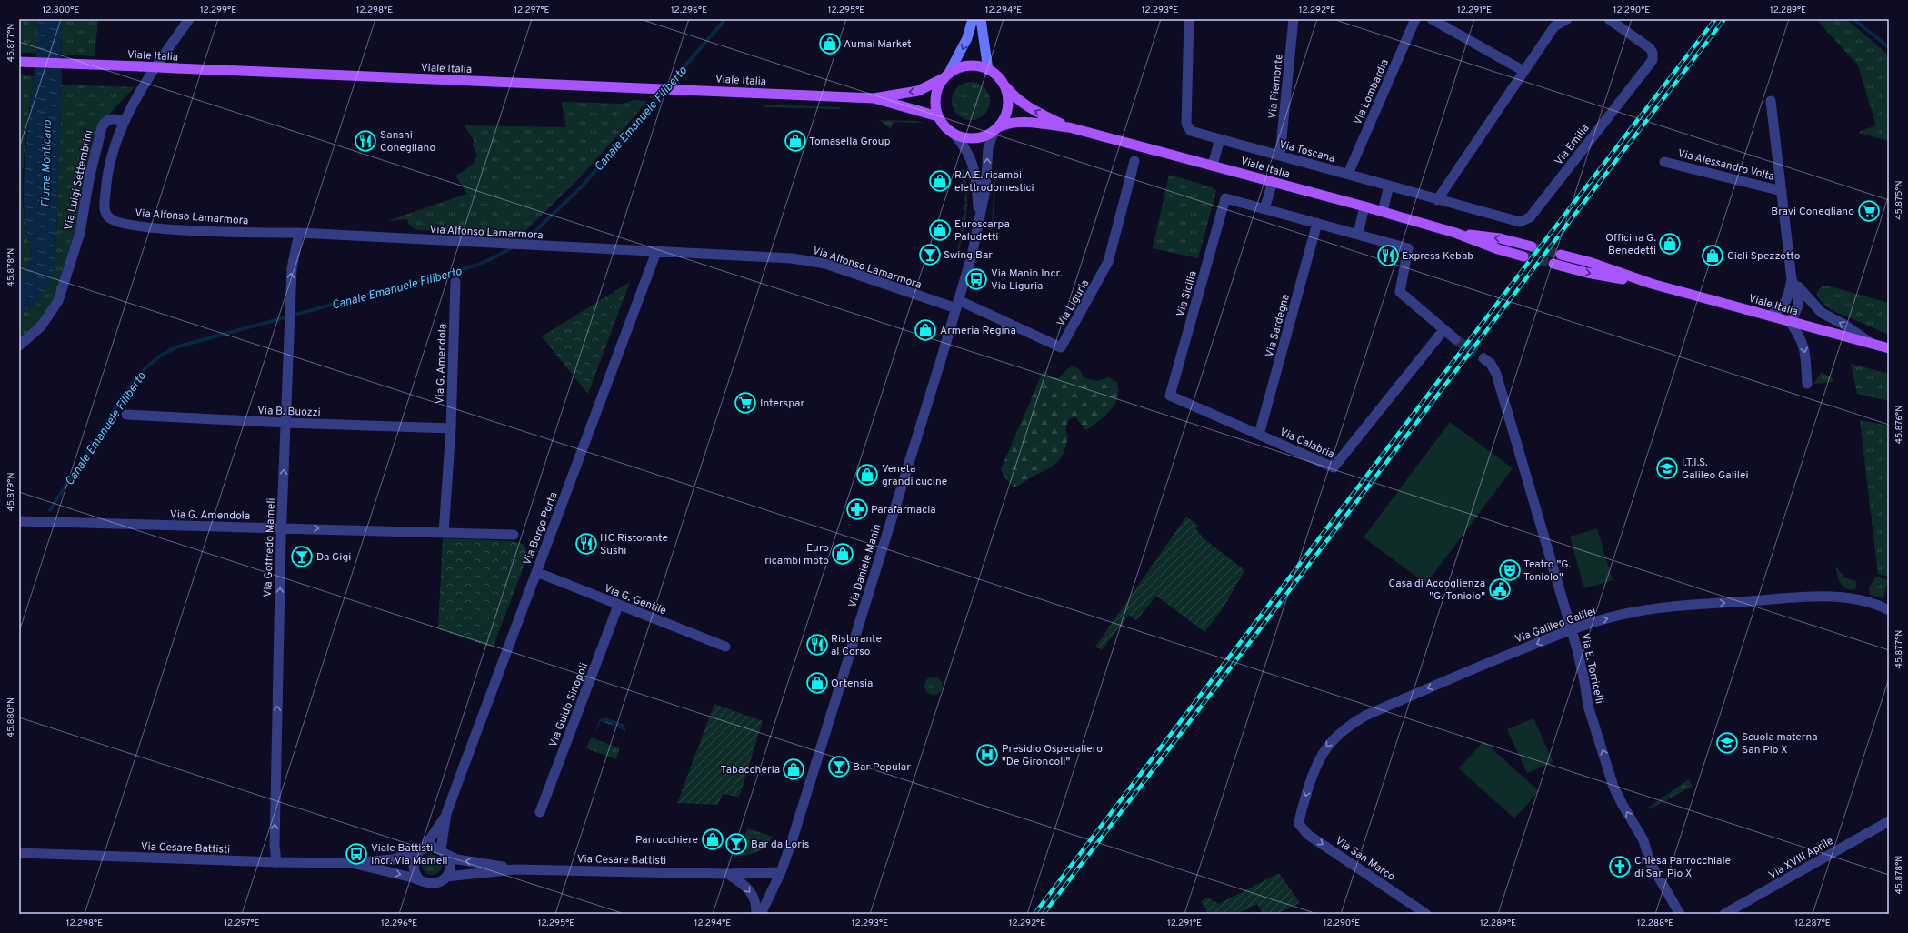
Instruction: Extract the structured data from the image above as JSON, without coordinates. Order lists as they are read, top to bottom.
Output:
{
  "streets": {
    "main road": ["Viale Italia"],
    "street": [
      "Via Piemonte",
      "Via Lombardia",
      "Via Emilia",
      "Via Toscana",
      "Via Alessandro Volta",
      "Via Luigi Settembrini",
      "Via Alfonso Lamarmora",
      "Via Sicilia",
      "Via Liguria",
      "Via Sardegna",
      "Via G. Amendola",
      "Via B. Buozzi",
      "Via Calabria",
      "Via Borgo Porta",
      "Via Goffredo Mameli",
      "Via Daniele Manin",
      "Via G. Gentile",
      "Via Galileo Galilei",
      "Via E. Torricelli",
      "Via Guido Sinopoli",
      "Via Cesare Battisti",
      "Via XVIII Aprile",
      "Via San Marco"
    ]
  },
  "crossings": [
    ["Viale Italia", "Via Alessandro Volta"],
    ["Viale Italia", "Via Daniele Manin"],
    ["Via Piemonte", "Via Toscana"],
    ["Via Lombardia", "Via Toscana"],
    ["Via Emilia", "Via Toscana"],
    ["Via Luigi Settembrini", "Via Alfonso Lamarmora"],
    ["Via Alfonso Lamarmora", "Via Liguria"],
    ["Via Alfonso Lamarmora", "Via Borgo Porta"],
    ["Via Alfonso Lamarmora", "Via Goffredo Mameli"],
    ["Via Alfonso Lamarmora", "Via Daniele Manin"],
    ["Via Sicilia", "Via Calabria"],
    ["Via Liguria", "Via Daniele Manin"],
    ["Via Sardegna", "Via Calabria"],
    ["Via G. Amendola", "Via B. Buozzi"],
    ["Via G. Amendola", "Via Goffredo Mameli"],
    ["Via B. Buozzi", "Via Goffredo Mameli"],
    ["Via Borgo Porta", "Via G. Gentile"],
    ["Via Borgo Porta", "Via Cesare Battisti"],
    ["Via Goffredo Mameli", "Via Cesare Battisti"],
    ["Via Daniele Manin", "Via Cesare Battisti"],
    ["Via G. Gentile", "Via Guido Sinopoli"],
    ["Via Galileo Galilei", "Via E. Torricelli"],
    ["Via Galileo Galilei", "Via San Marco"]
  ],
  "one_way": ["Via Goffredo Mameli", "Via E. Torricelli", "Via San Marco"],
  "water": ["Canale Emanuele Filiberto", "Fiume Monticano"],
  "places": {
    "shop": [
      "Aumai Market",
      "Tomasella Group",
      "R.A.E. ricambi elettrodomestici",
      "Euroscarpa Paludetti",
      "Officina G. Benedetti",
      "Cicli Spezzotto",
      "Armeria Regina",
      "Veneta grandi cucine",
      "Euro ricambi moto",
      "Ortensia",
      "Tabaccheria",
      "Parrucchiere"
    ],
    "restaurant": [
      "Sanshi Conegliano",
      "Express Kebab",
      "HC Ristorante Sushi",
      "Ristorante al Corso"
    ],
    "supermarket": ["Bravi Conegliano", "Interspar"],
    "bar": [
      "Swing Bar",
      "Da Gigi",
      "Bar Popular",
      "Bar da Loris"
    ],
    "bus stop": ["Via Manin Incr. Via Liguria", "Viale Battisti Incr. Via Mameli"],
    "school or university": ["I.T.I.S. Galileo Galilei", "Scuola materna San Pio X"],
    "pharmacy": ["Parafarmacia"],
    "theatre": ["Teatro \"G. Toniolo\""],
    "public building": ["Casa di Accoglienza \"G. Toniolo\""],
    "hospital": ["Presidio Ospedaliero \"De Gironcoli\""],
    "church": ["Chiesa Parrocchiale di San Pio X"]
  },
  "coordinates": [
    "12.300°E",
    "12.299°E",
    "12.298°E",
    "12.297°E",
    "12.296°E",
    "12.295°E",
    "12.294°E",
    "12.293°E",
    "12.292°E",
    "12.291°E",
    "12.290°E",
    "12.289°E",
    "45.877°N",
    "45.875°N",
    "45.878°N",
    "45.876°N",
    "45.879°N",
    "45.880°N",
    "12.288°E",
    "12.287°E"
  ]
}
